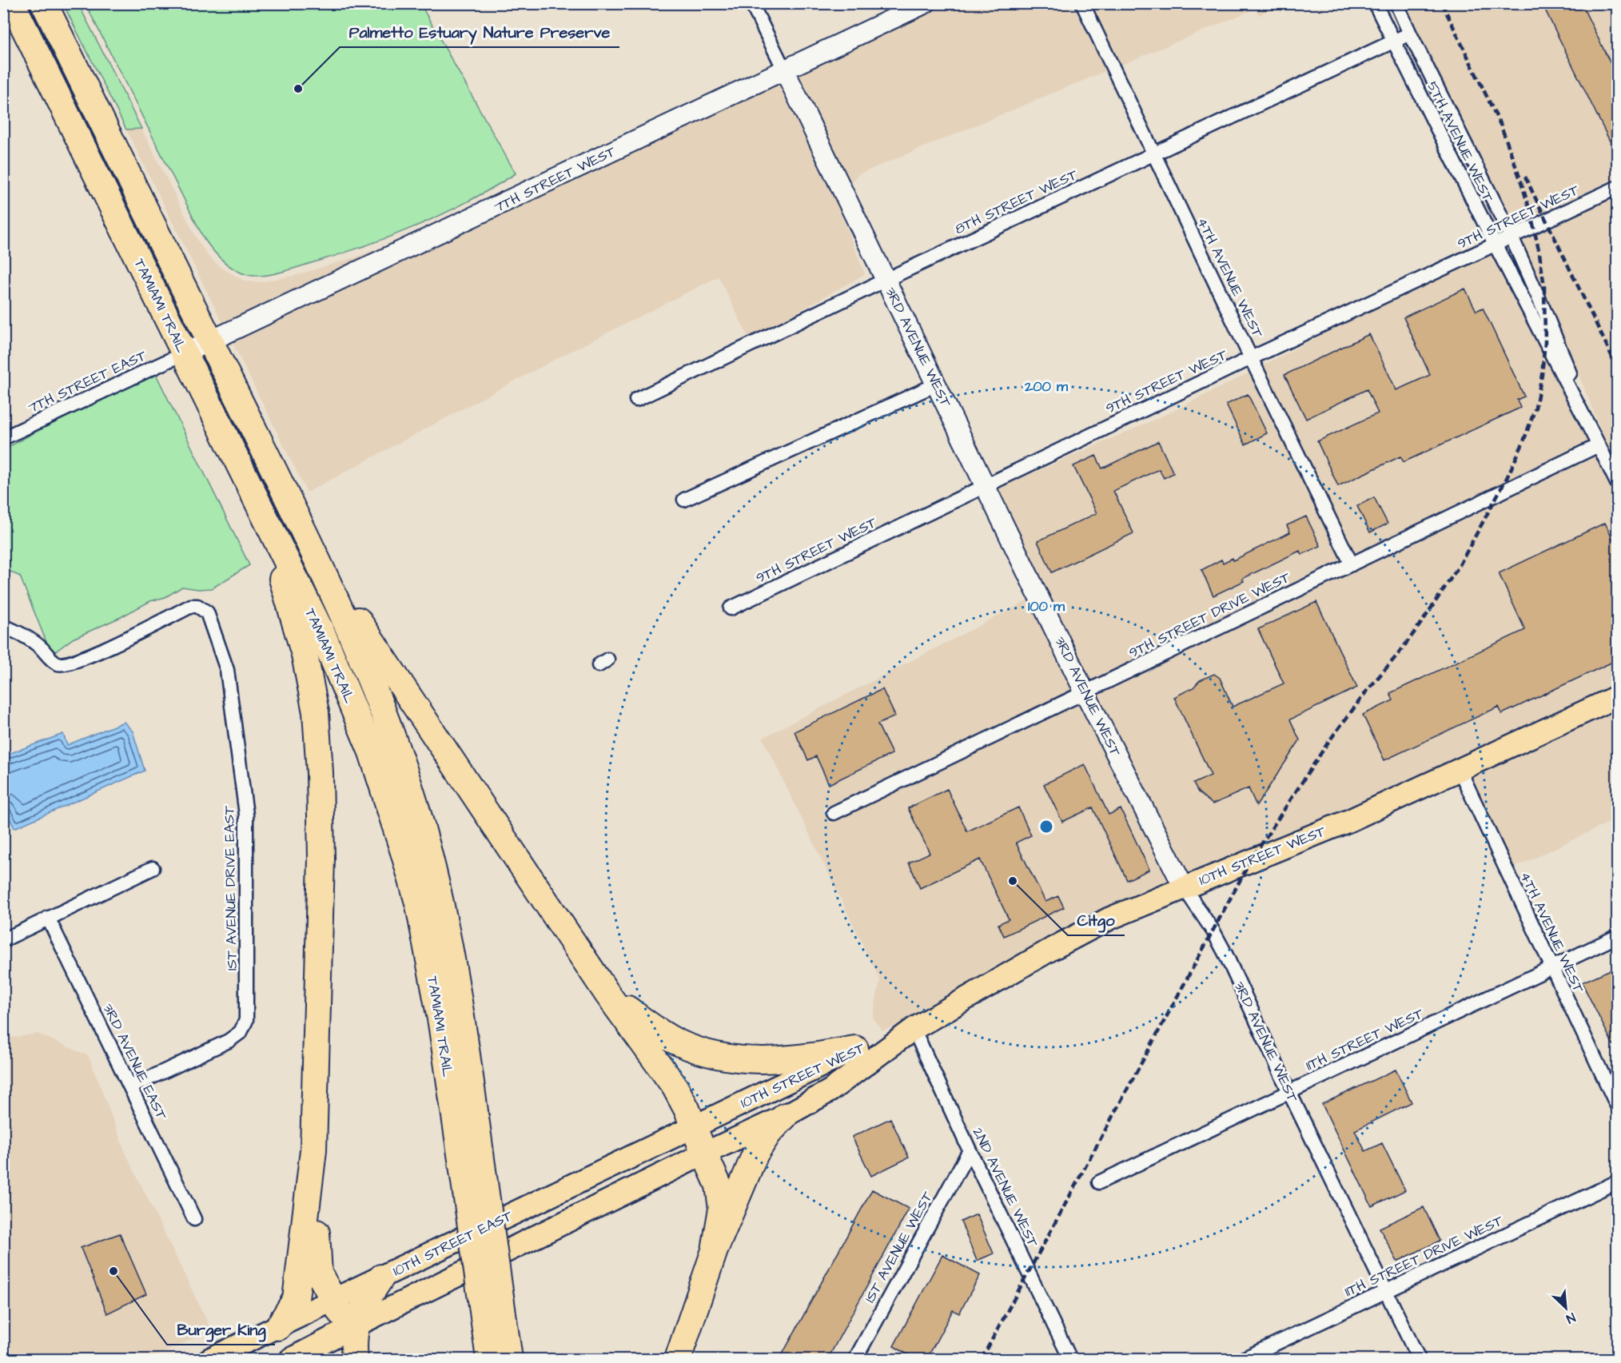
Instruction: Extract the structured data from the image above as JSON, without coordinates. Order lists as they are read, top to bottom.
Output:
{
  "streets": {
    "highway": ["TAMIAMI TRAIL"],
    "main road": ["10TH STREET WEST", "10TH STREET EAST"],
    "street": [
      "5TH AVENUE WEST",
      "7TH STREET WEST",
      "8TH STREET WEST",
      "9TH STREET WEST",
      "4TH AVENUE WEST",
      "3RD AVENUE WEST",
      "7TH STREET EAST",
      "9TH STREET DRIVE WEST",
      "1ST AVENUE DRIVE EAST",
      "11TH STREET WEST",
      "3RD AVENUE EAST",
      "2ND AVENUE WEST",
      "1ST AVENUE WEST",
      "11TH STREET DRIVE WEST"
    ]
  },
  "crossings": [
    ["5TH AVENUE WEST", "8TH STREET WEST"],
    ["5TH AVENUE WEST", "9TH STREET WEST"],
    ["5TH AVENUE WEST", "9TH STREET DRIVE WEST"],
    ["7TH STREET WEST", "TAMIAMI TRAIL"],
    ["7TH STREET WEST", "3RD AVENUE WEST"],
    ["7TH STREET WEST", "7TH STREET EAST"],
    ["8TH STREET WEST", "4TH AVENUE WEST"],
    ["8TH STREET WEST", "3RD AVENUE WEST"],
    ["9TH STREET WEST", "4TH AVENUE WEST"],
    ["9TH STREET WEST", "3RD AVENUE WEST"],
    ["4TH AVENUE WEST", "9TH STREET DRIVE WEST"],
    ["4TH AVENUE WEST", "10TH STREET WEST"],
    ["4TH AVENUE WEST", "11TH STREET WEST"],
    ["TAMIAMI TRAIL", "7TH STREET EAST"],
    ["3RD AVENUE WEST", "9TH STREET DRIVE WEST"],
    ["3RD AVENUE WEST", "10TH STREET WEST"],
    ["3RD AVENUE WEST", "11TH STREET WEST"],
    ["3RD AVENUE WEST", "11TH STREET DRIVE WEST"],
    ["10TH STREET WEST", "2ND AVENUE WEST"],
    ["10TH STREET WEST", "10TH STREET EAST"],
    ["1ST AVENUE DRIVE EAST", "3RD AVENUE EAST"],
    ["2ND AVENUE WEST", "1ST AVENUE WEST"]
  ],
  "places": ["Palmetto Estuary Nature Preserve", "Citgo", "Burger King"],
  "north": "bottom right",
  "rings": ["200 m", "100 m"]
}
